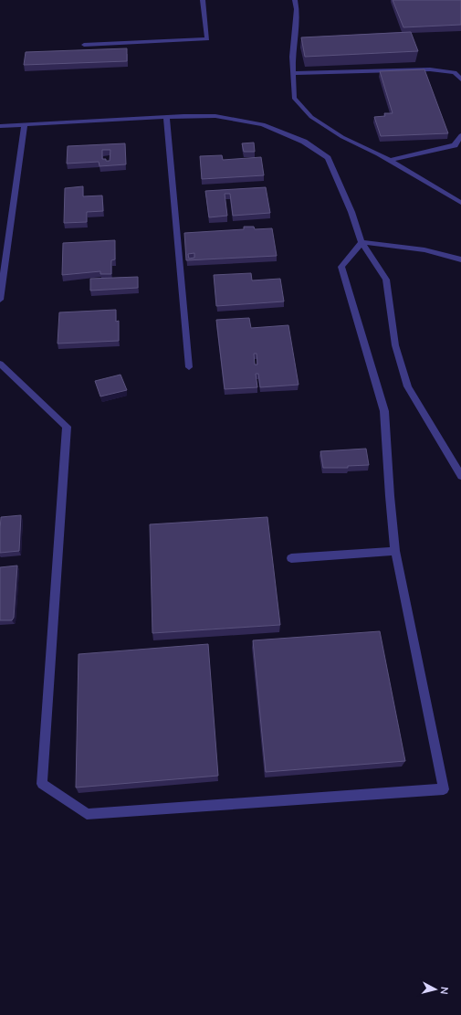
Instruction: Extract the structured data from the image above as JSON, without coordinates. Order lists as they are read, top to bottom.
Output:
{
  "north": "right"
}
